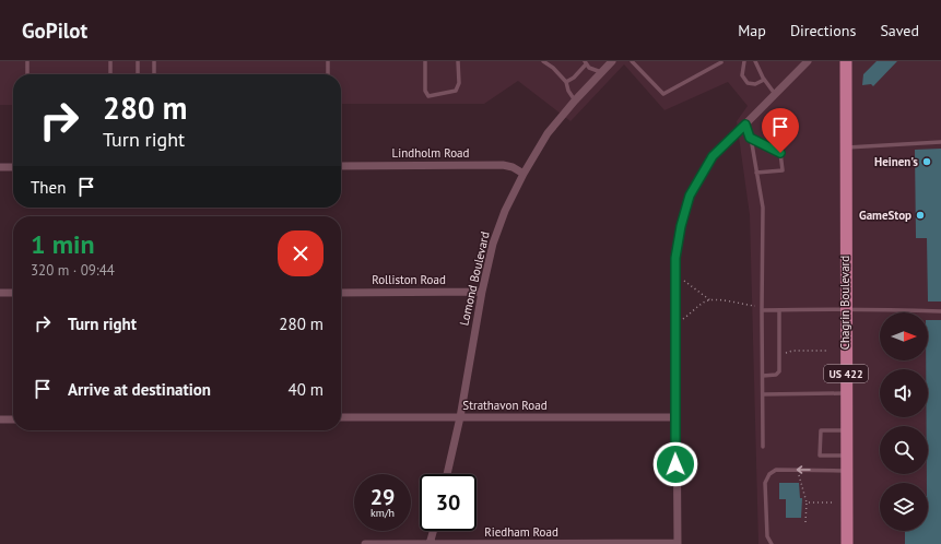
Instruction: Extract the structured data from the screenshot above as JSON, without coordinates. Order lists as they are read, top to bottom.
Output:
{
  "streets": {
    "main road": ["Chagrin Boulevard", "US 422"],
    "street": [
      "Lindholm Road",
      "Lomond Boulevard",
      "Rolliston Road",
      "Strathavon Road",
      "Riedham Road"
    ]
  },
  "crossings": [
    ["Lindholm Road", "Lomond Boulevard"],
    ["Lomond Boulevard", "Rolliston Road"],
    ["Lomond Boulevard", "Strathavon Road"]
  ],
  "places": ["Heinen's", "GameStop"],
  "north": "right",
  "page": {
    "header": "GoPilot",
    "nav": ["Map", "Directions", "Saved"],
    "turn": ["280 m", "Turn right"],
    "then": "Then",
    "heading": ["1 min", "320 m · 09:44"],
    "list": [
      {
        "name": "Turn right",
        "value": "280 m"
      },
      {
        "name": "Arrive at destination",
        "value": "40 m"
      }
    ],
    "speed": "29 km/h",
    "limit": "30"
  }
}
